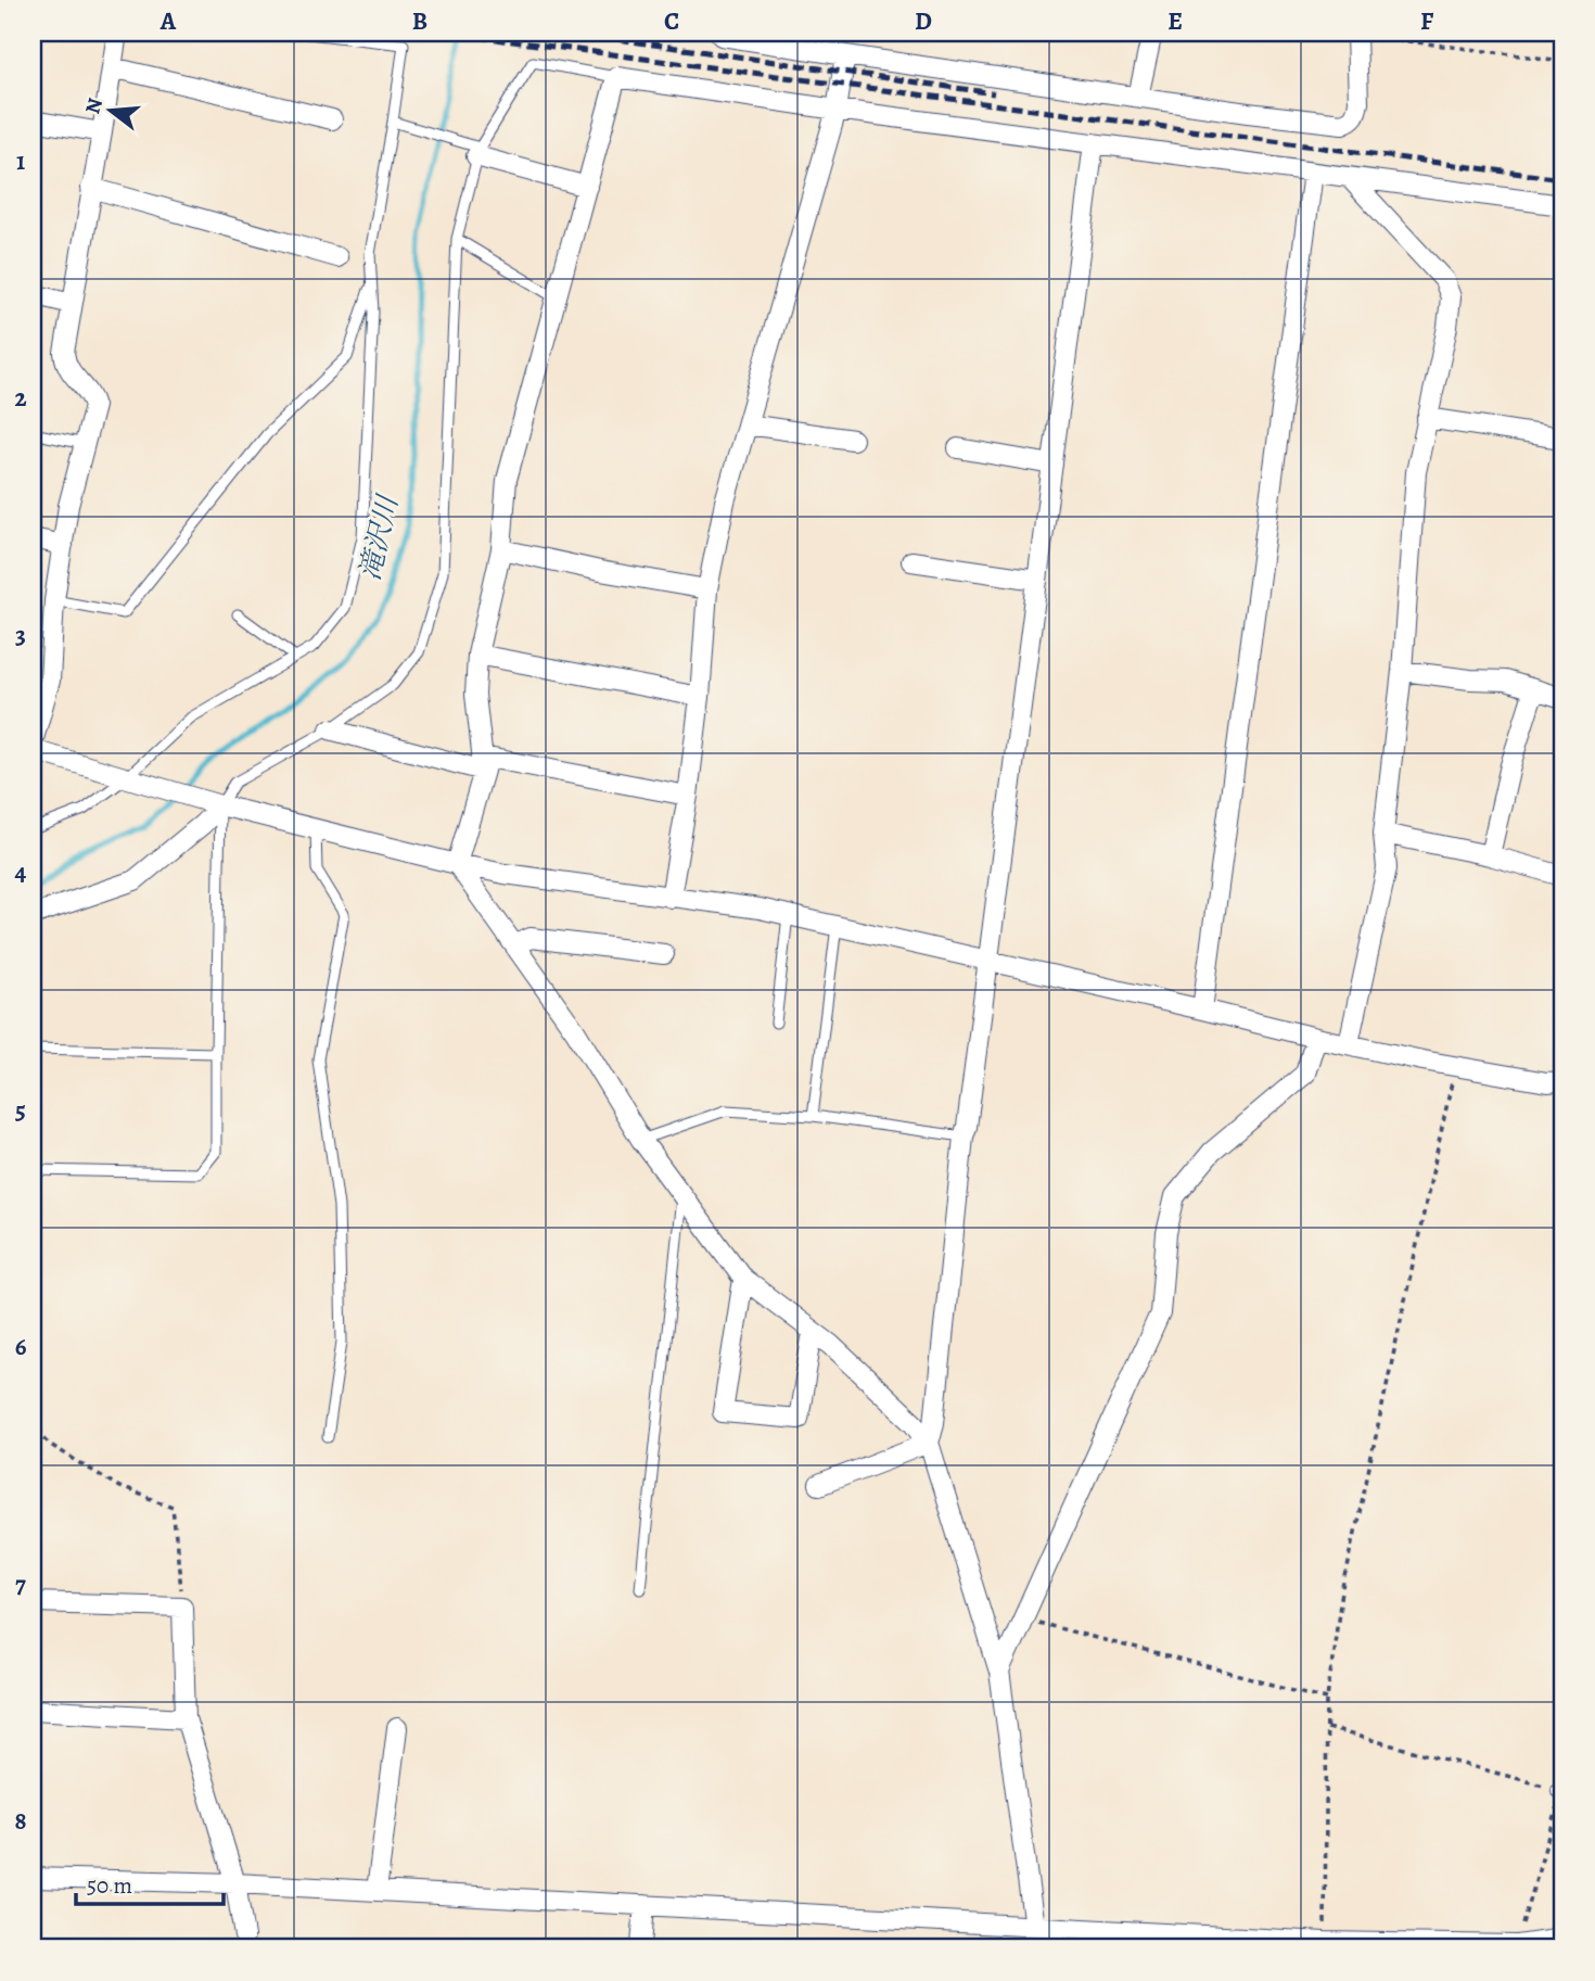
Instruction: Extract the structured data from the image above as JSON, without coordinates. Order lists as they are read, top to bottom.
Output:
{
  "water": ["滝沢川"],
  "scale_bar": "50 m",
  "north": "left",
  "grid": {
    "columns": [
      "A",
      "B",
      "C",
      "D",
      "E",
      "F"
    ],
    "rows": [
      "1",
      "2",
      "3",
      "4",
      "5",
      "6",
      "7",
      "8"
    ]
  }
}
